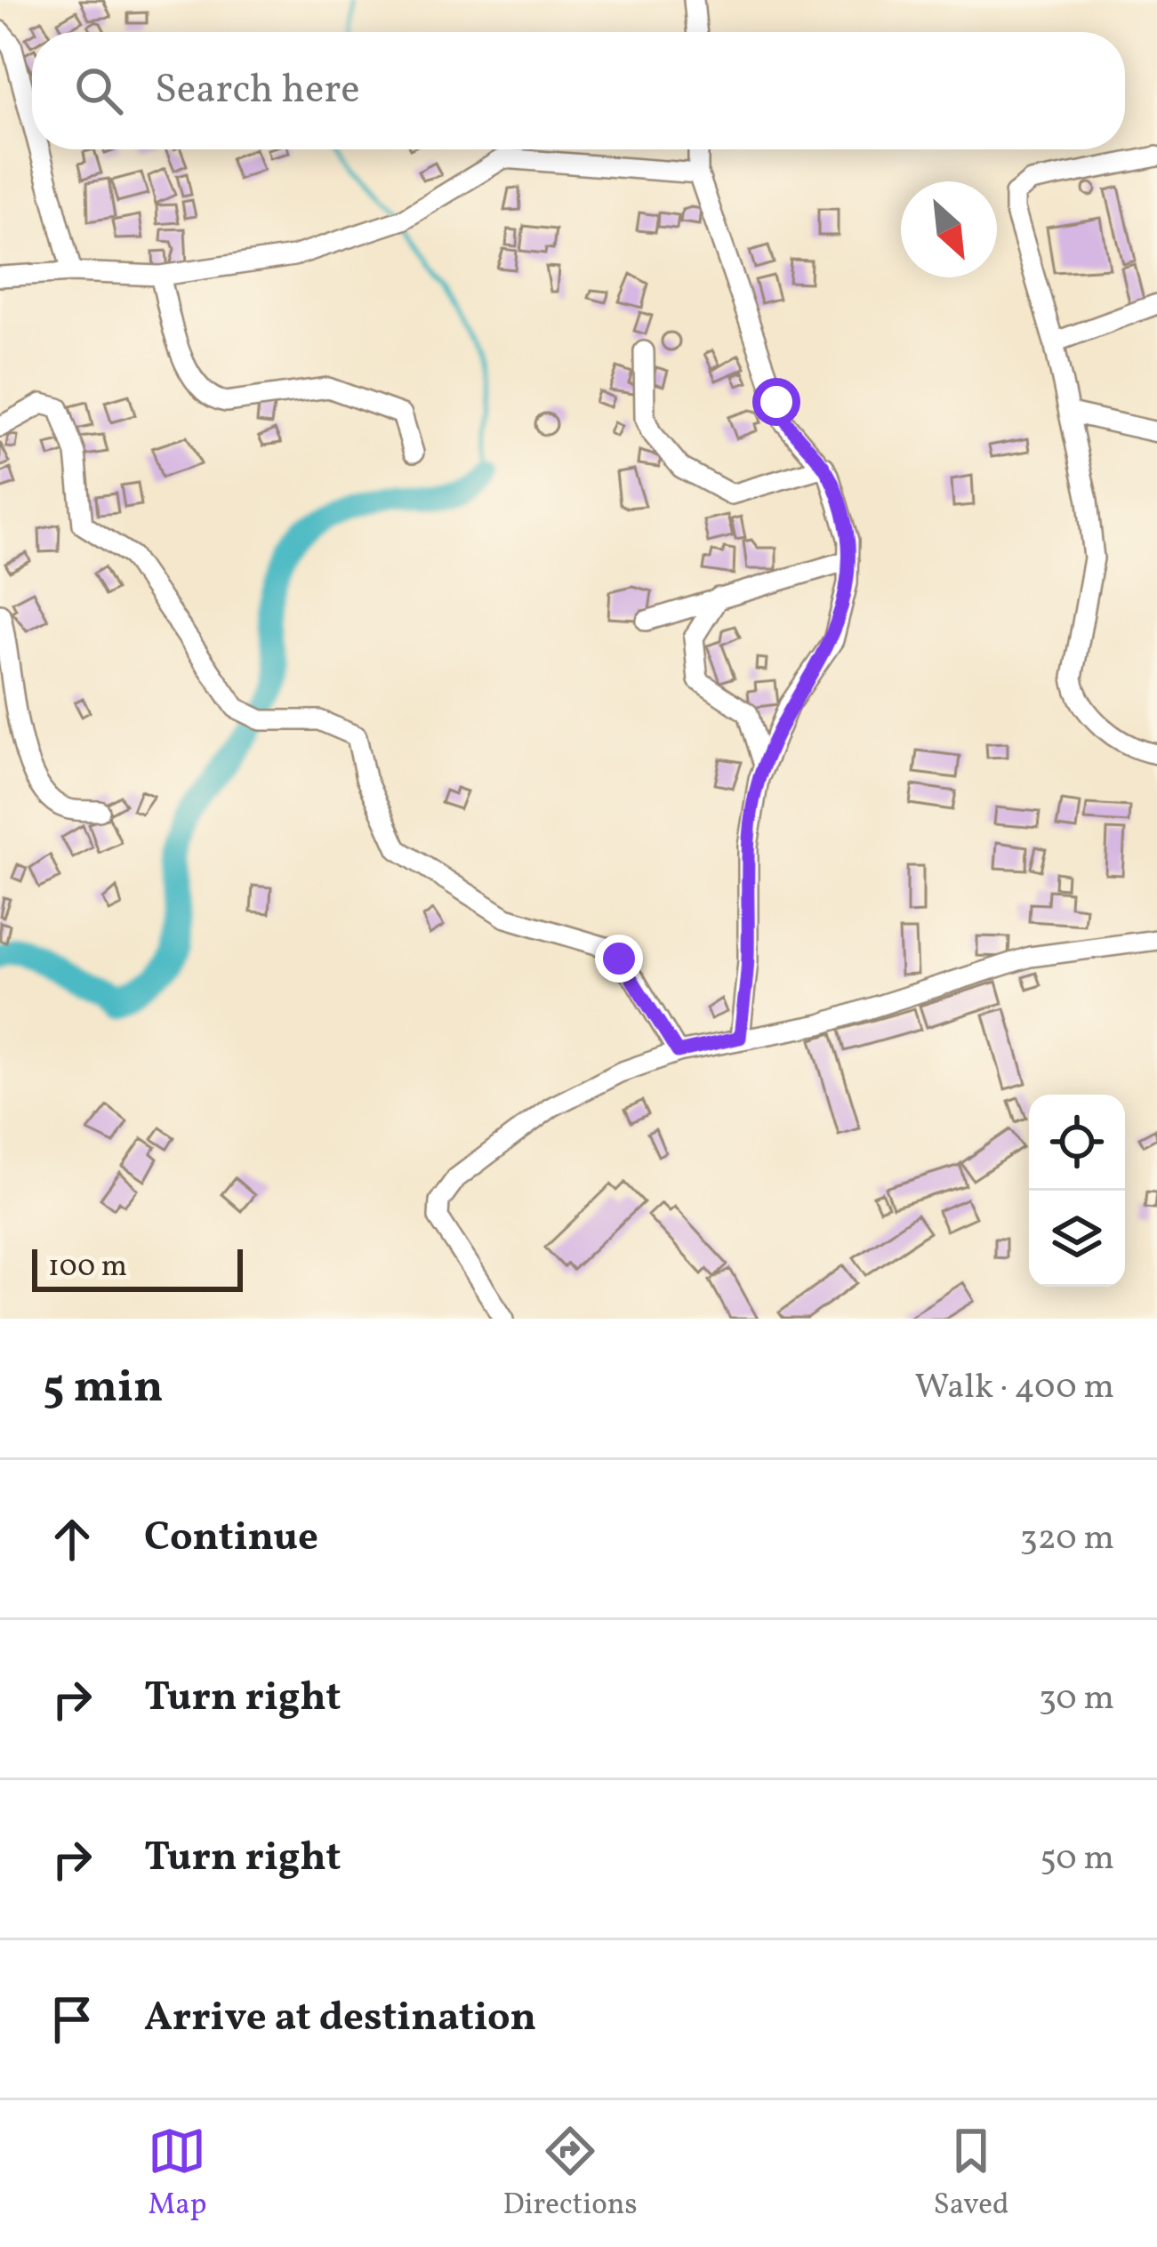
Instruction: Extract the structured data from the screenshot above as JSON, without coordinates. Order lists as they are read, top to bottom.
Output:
{
  "scale_bar": "100 m",
  "north": "bottom right",
  "page": {
    "search": "Search here",
    "scale": "100 m",
    "heading": ["5 min", "Walk · 400 m"],
    "list": [
      ["Continue", "320 m"],
      ["Turn right", "30 m"],
      ["Turn right", "50 m"],
      "Arrive at destination"
    ],
    "nav": ["Map", "Directions", "Saved"]
  }
}
